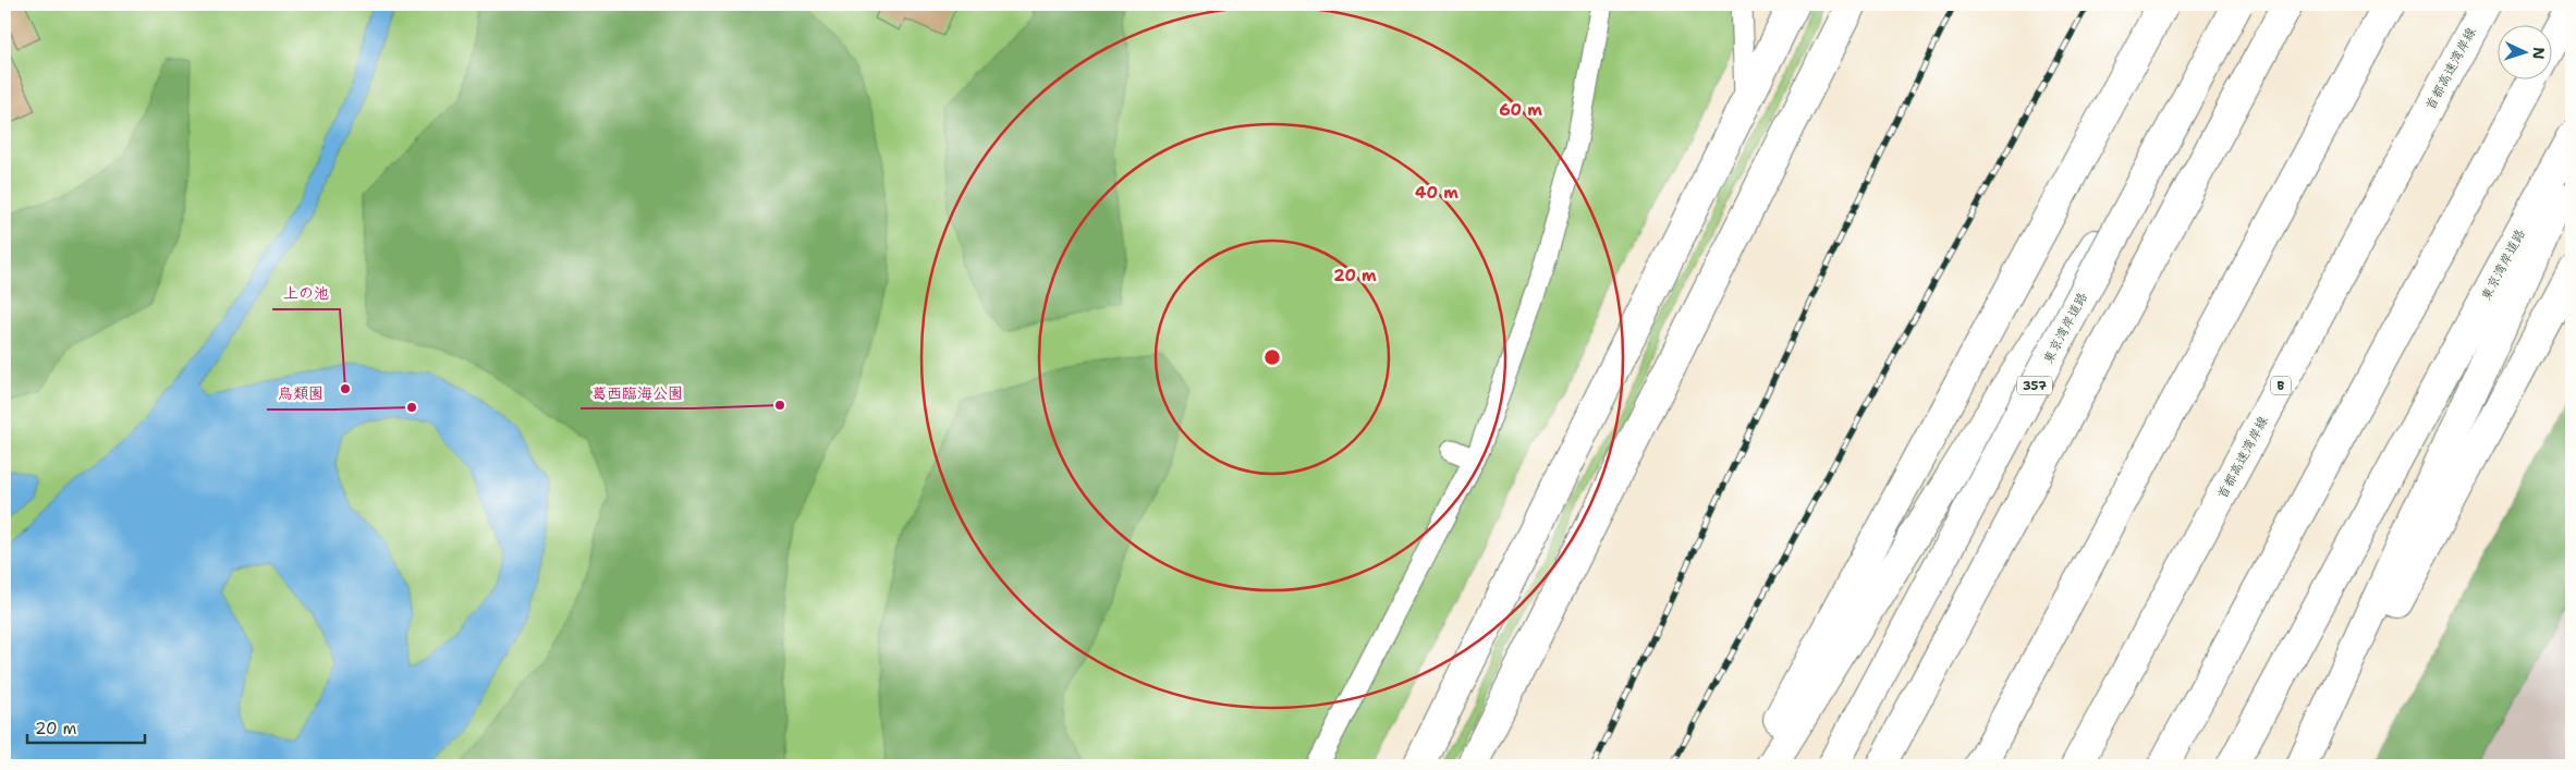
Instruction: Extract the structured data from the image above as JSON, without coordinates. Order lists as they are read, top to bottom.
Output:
{
  "streets": {
    "main road": [
      "首都高速湾岸線",
      "東京湾岸道路",
      "357",
      "B"
    ]
  },
  "places": ["上の池", "葛西臨海公園", "鳥類園"],
  "scale_bar": "20 m",
  "north": "right",
  "rings": ["60 m", "40 m", "20 m"]
}
